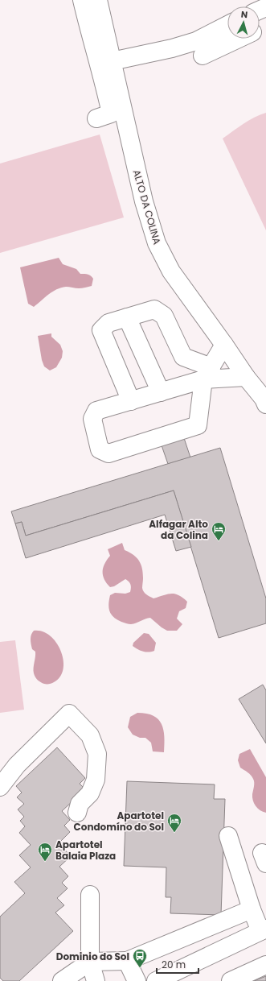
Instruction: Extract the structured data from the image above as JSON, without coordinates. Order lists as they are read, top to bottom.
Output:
{
  "streets": {
    "street": ["ALTO DA COLINA"]
  },
  "places": {
    "hotel": ["Alfagar Alto da Colina", "Apartotel Condomíno do Sol", "Apartotel Balaia Plaza"],
    "bus stop": ["Dominio do Sol"]
  },
  "scale_bar": "20 m",
  "north": "top"
}
